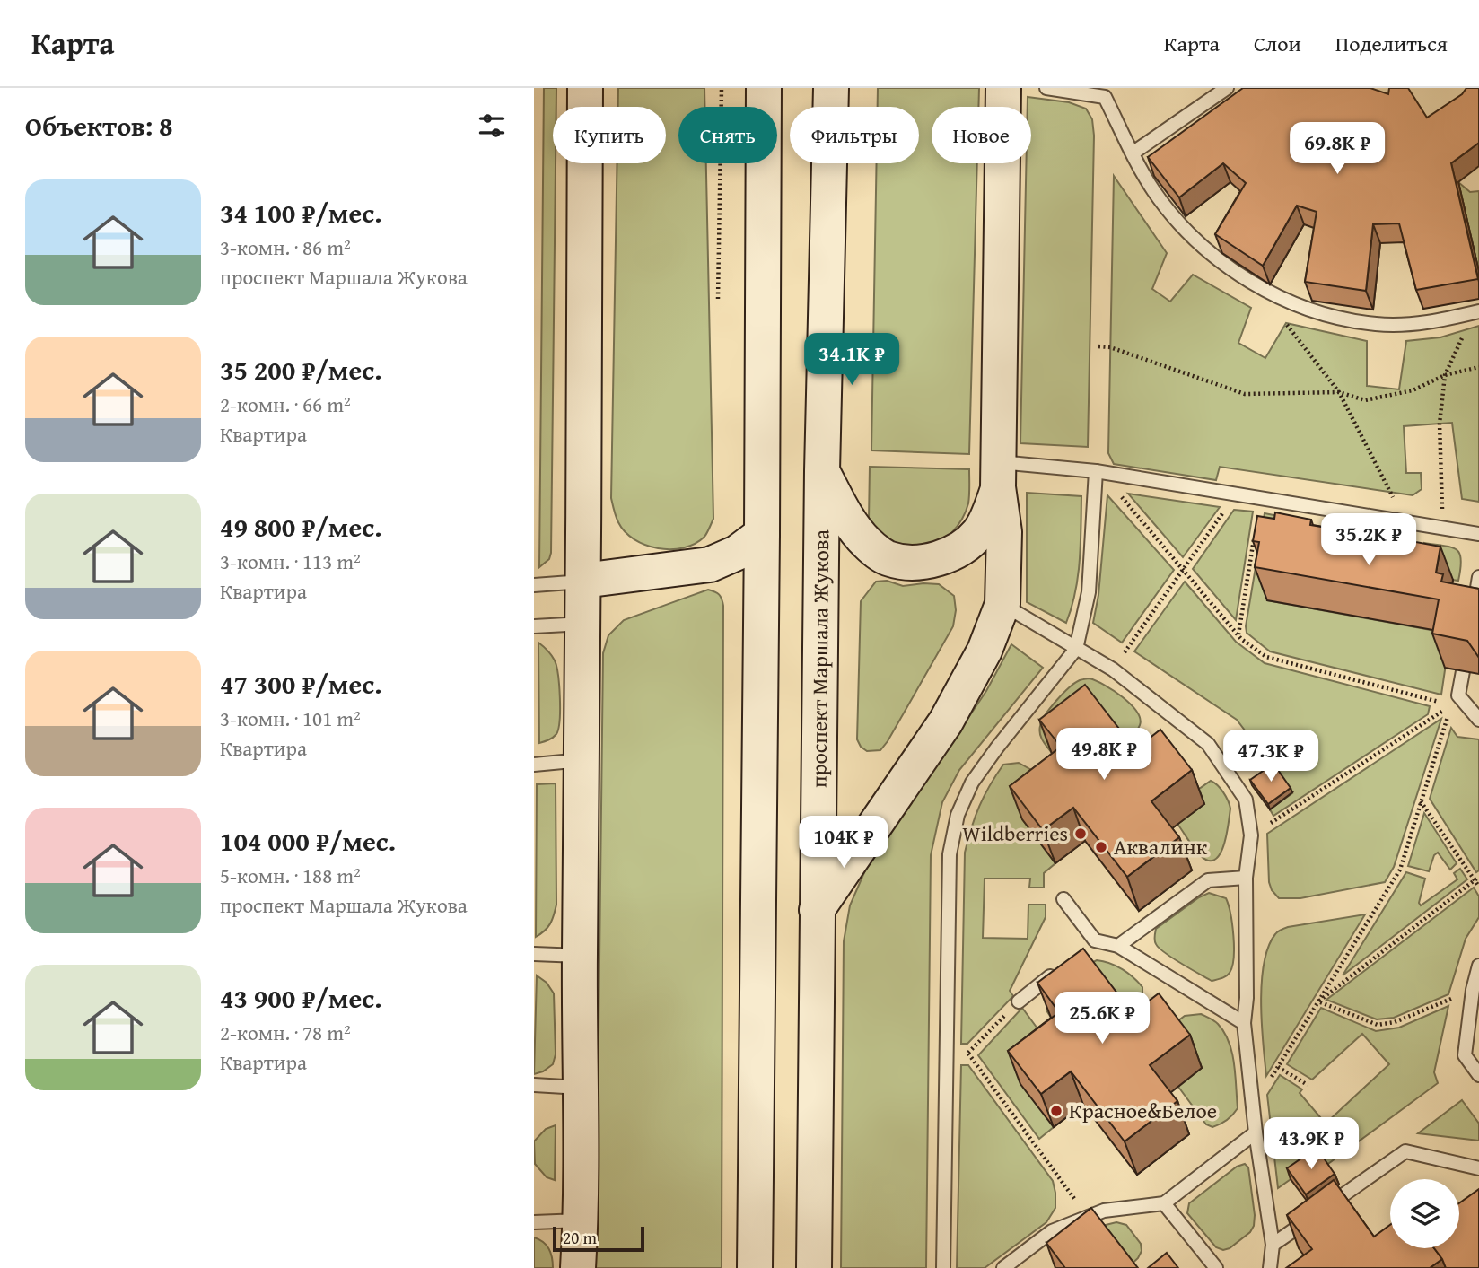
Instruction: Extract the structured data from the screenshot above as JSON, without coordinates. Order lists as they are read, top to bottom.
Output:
{
  "streets": {
    "street": ["проспект Маршала Жукова"]
  },
  "places": ["Wildberries", "Аквалинк", "Красное&Белое"],
  "scale_bar": "20 m",
  "page": {
    "header": "Карта",
    "nav": ["Карта", "Слои", "Поделиться"],
    "heading": "Объектов: 8",
    "chip": [
      "Купить",
      "Снять",
      "Фильтры",
      "Новое"
    ],
    "price": [
      "69.8K ₽",
      "34.1K ₽",
      "35.2K ₽",
      "49.8K ₽",
      "47.3K ₽",
      "104K ₽",
      "25.6K ₽",
      "43.9K ₽"
    ],
    "list": [
      {
        "name": "34 100 ₽/мес.",
        "note": "3-комн. · 86 m² · проспект Маршала Жукова"
      },
      {
        "name": "35 200 ₽/мес.",
        "note": "2-комн. · 66 m² · Квартира"
      },
      {
        "name": "49 800 ₽/мес.",
        "note": "3-комн. · 113 m² · Квартира"
      },
      {
        "name": "47 300 ₽/мес.",
        "note": "3-комн. · 101 m² · Квартира"
      },
      {
        "name": "104 000 ₽/мес.",
        "note": "5-комн. · 188 m² · проспект Маршала Жукова"
      },
      {
        "name": "43 900 ₽/мес.",
        "note": "2-комн. · 78 m² · Квартира"
      }
    ],
    "scale": "20 m"
  }
}
